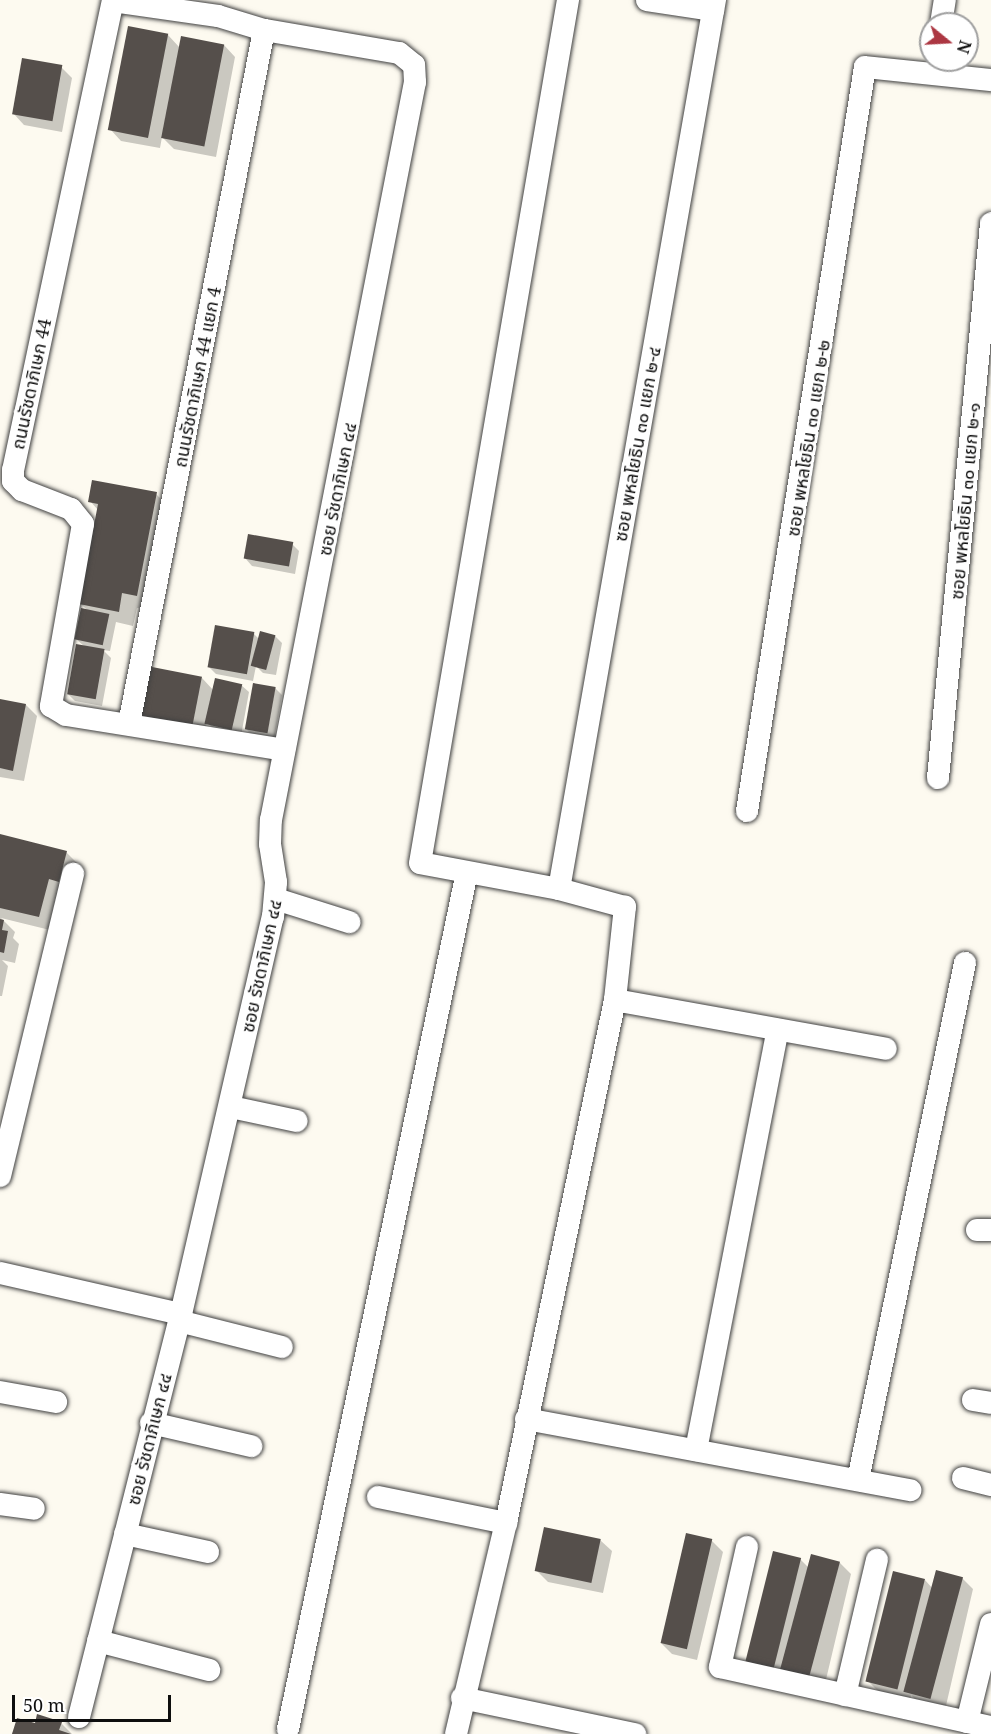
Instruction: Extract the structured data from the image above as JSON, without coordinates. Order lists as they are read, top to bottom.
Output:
{
  "streets": {
    "street": [
      "ถนนรัชดาภิเษก 44 แยก 4",
      "ถนนรัชดาภิเษก 44",
      "ซอย พหลโยธิน ๓๐ แยก ๒-๒",
      "ซอย พหลโยธิน ๓๐ แยก ๒-๔",
      "ซอย รัชดาภิเษก ๔๔",
      "ซอย พหลโยธิน ๓๐ แยก ๒-๑"
    ]
  },
  "crossings": [
    ["ถนนรัชดาภิเษก 44 แยก 4", "ถนนรัชดาภิเษก 44"],
    ["ถนนรัชดาภิเษก 44 แยก 4", "ซอย รัชดาภิเษก ๔๔"],
    ["ถนนรัชดาภิเษก 44", "ซอย รัชดาภิเษก ๔๔"]
  ],
  "scale_bar": "50 m",
  "north": "right"
}
